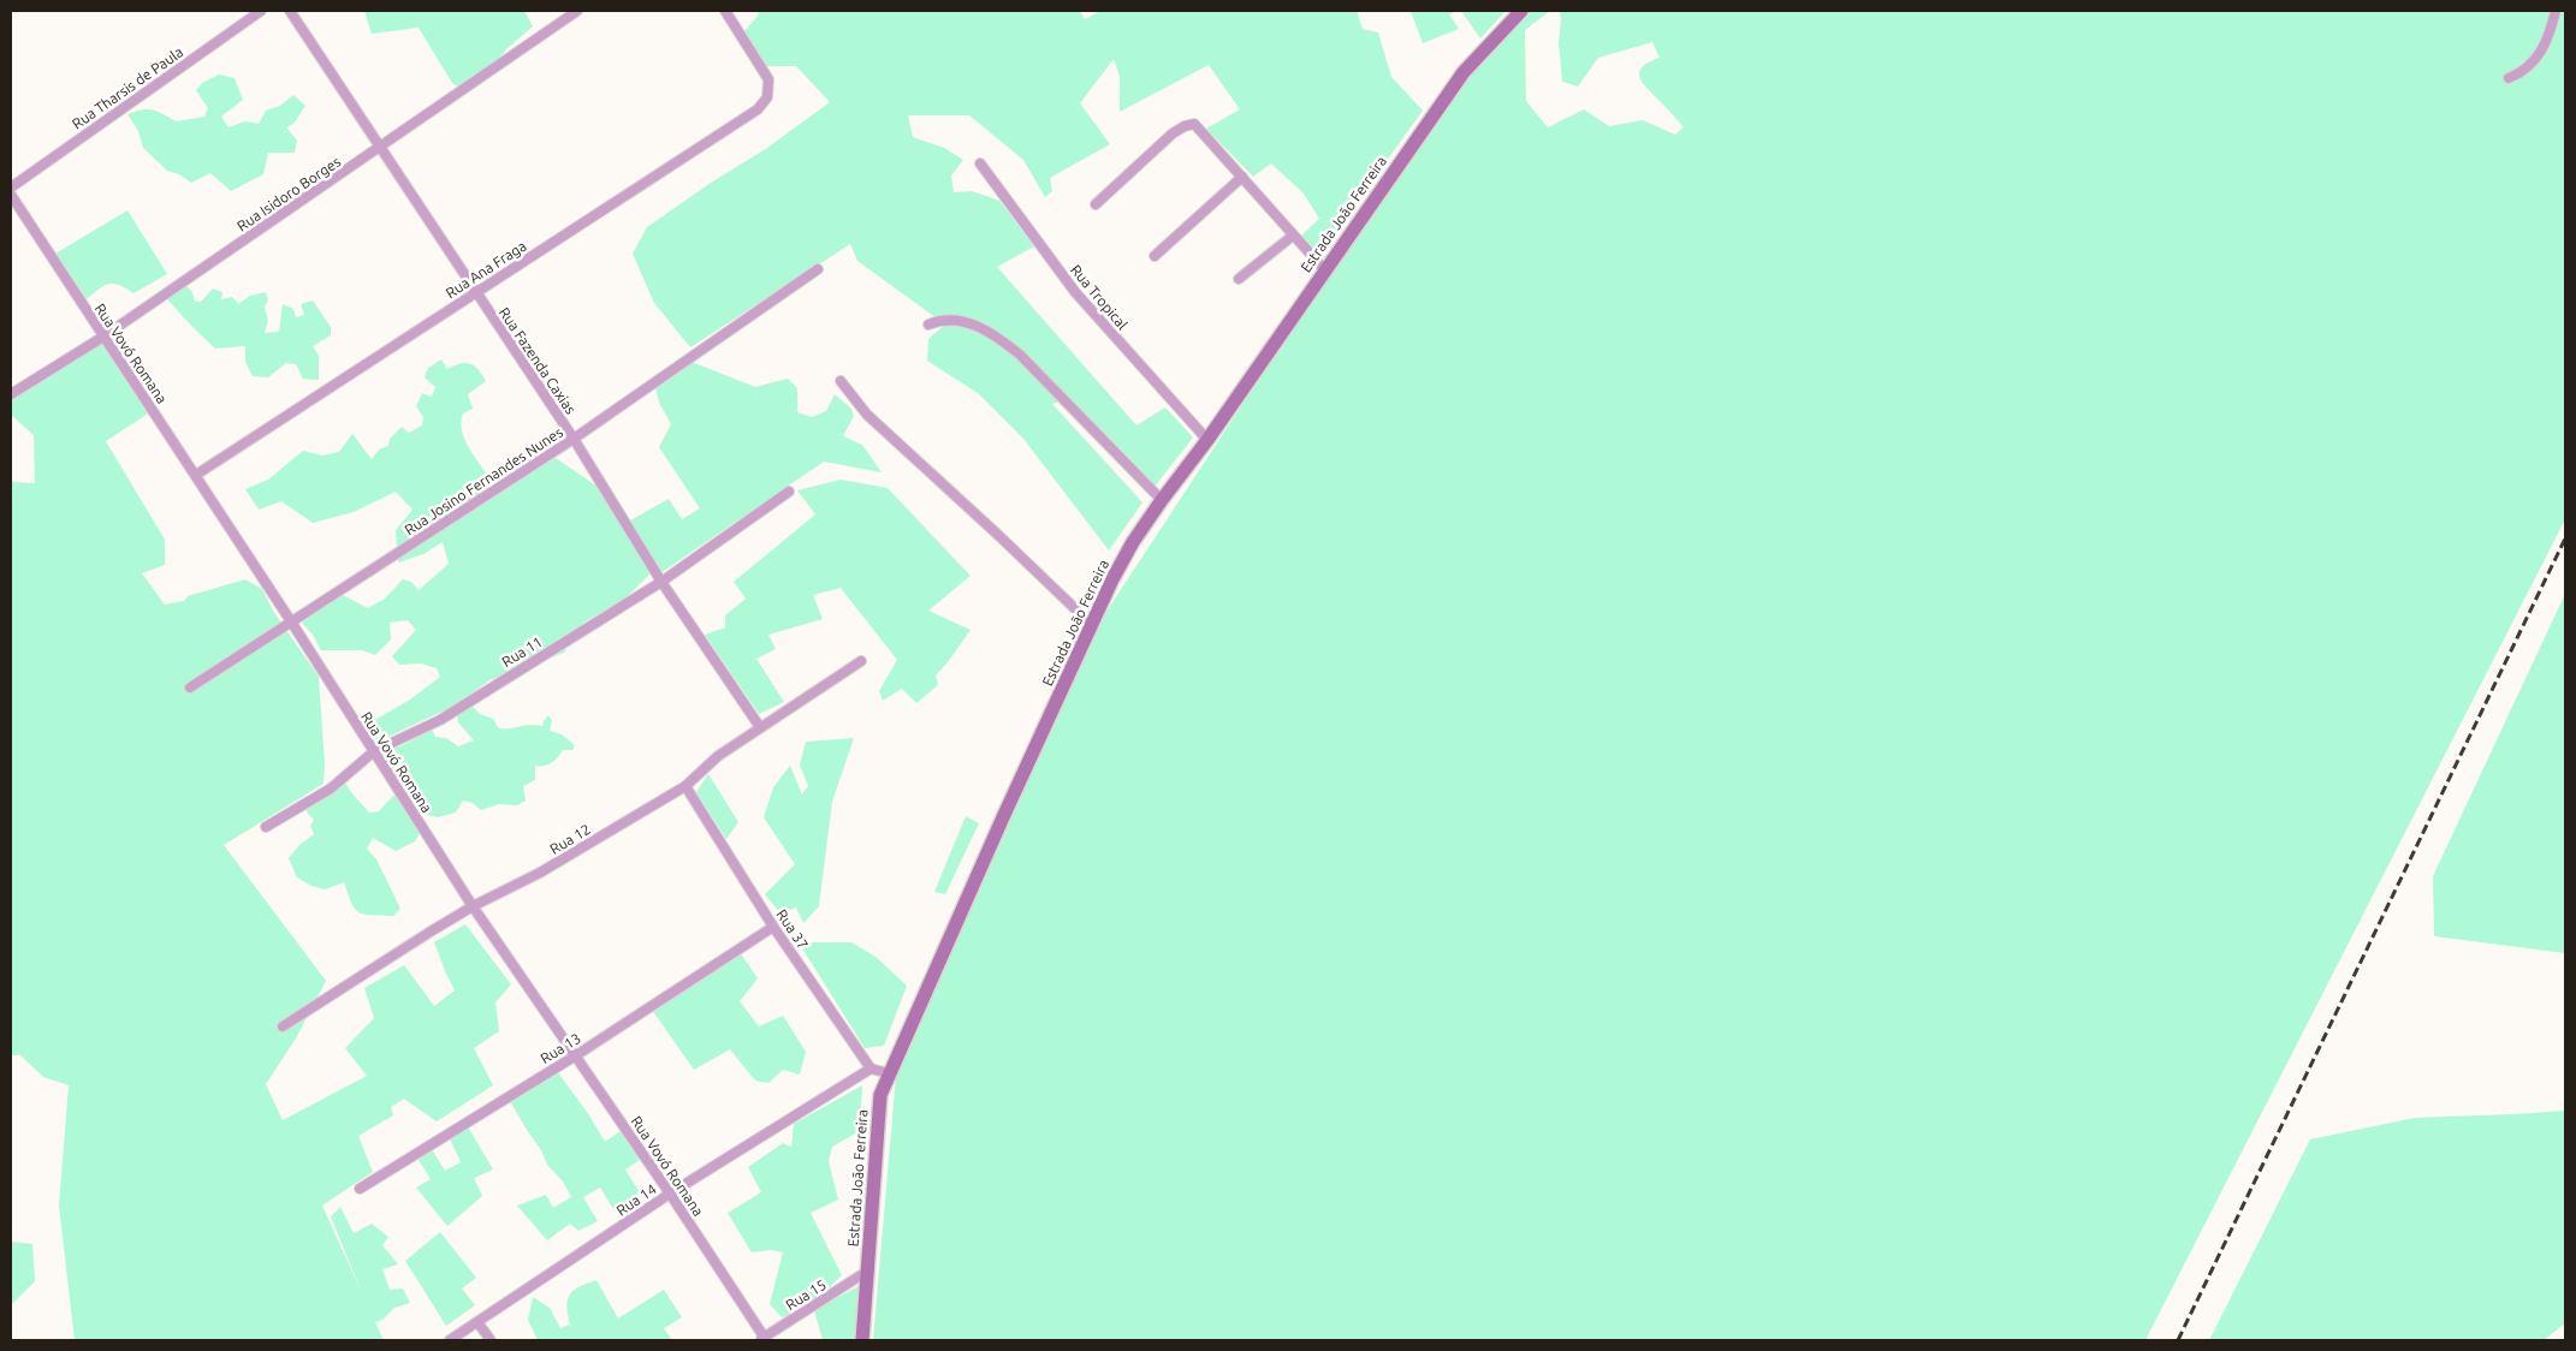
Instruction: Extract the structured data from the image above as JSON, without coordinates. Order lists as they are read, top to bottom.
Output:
{
  "streets": {
    "street": [
      "Rua Tharsis de Paula",
      "Rua Isidoro Borges",
      "Estrada João Ferreira",
      "Rua Ana Fraga",
      "Rua Tropical",
      "Rua Vovó Romana",
      "Rua Fazenda Caxias",
      "Rua Josino Fernandes Nunes",
      "Rua 11",
      "Rua 12",
      "Rua 37",
      "Rua 13",
      "Rua 14",
      "Rua 15"
    ]
  },
  "crossings": [
    ["Rua Isidoro Borges", "Rua Vovó Romana"],
    ["Rua Isidoro Borges", "Rua Fazenda Caxias"],
    ["Estrada João Ferreira", "Rua Tropical"],
    ["Estrada João Ferreira", "Rua 15"],
    ["Rua Ana Fraga", "Rua Vovó Romana"],
    ["Rua Ana Fraga", "Rua Fazenda Caxias"],
    ["Rua Vovó Romana", "Rua Josino Fernandes Nunes"],
    ["Rua Vovó Romana", "Rua 11"],
    ["Rua Vovó Romana", "Rua 12"],
    ["Rua Vovó Romana", "Rua 13"],
    ["Rua Vovó Romana", "Rua 14"],
    ["Rua Vovó Romana", "Rua 15"],
    ["Rua Fazenda Caxias", "Rua Josino Fernandes Nunes"],
    ["Rua Fazenda Caxias", "Rua 11"],
    ["Rua Fazenda Caxias", "Rua 12"],
    ["Rua 12", "Rua 37"],
    ["Rua 37", "Rua 13"],
    ["Rua 37", "Rua 14"]
  ]
}
